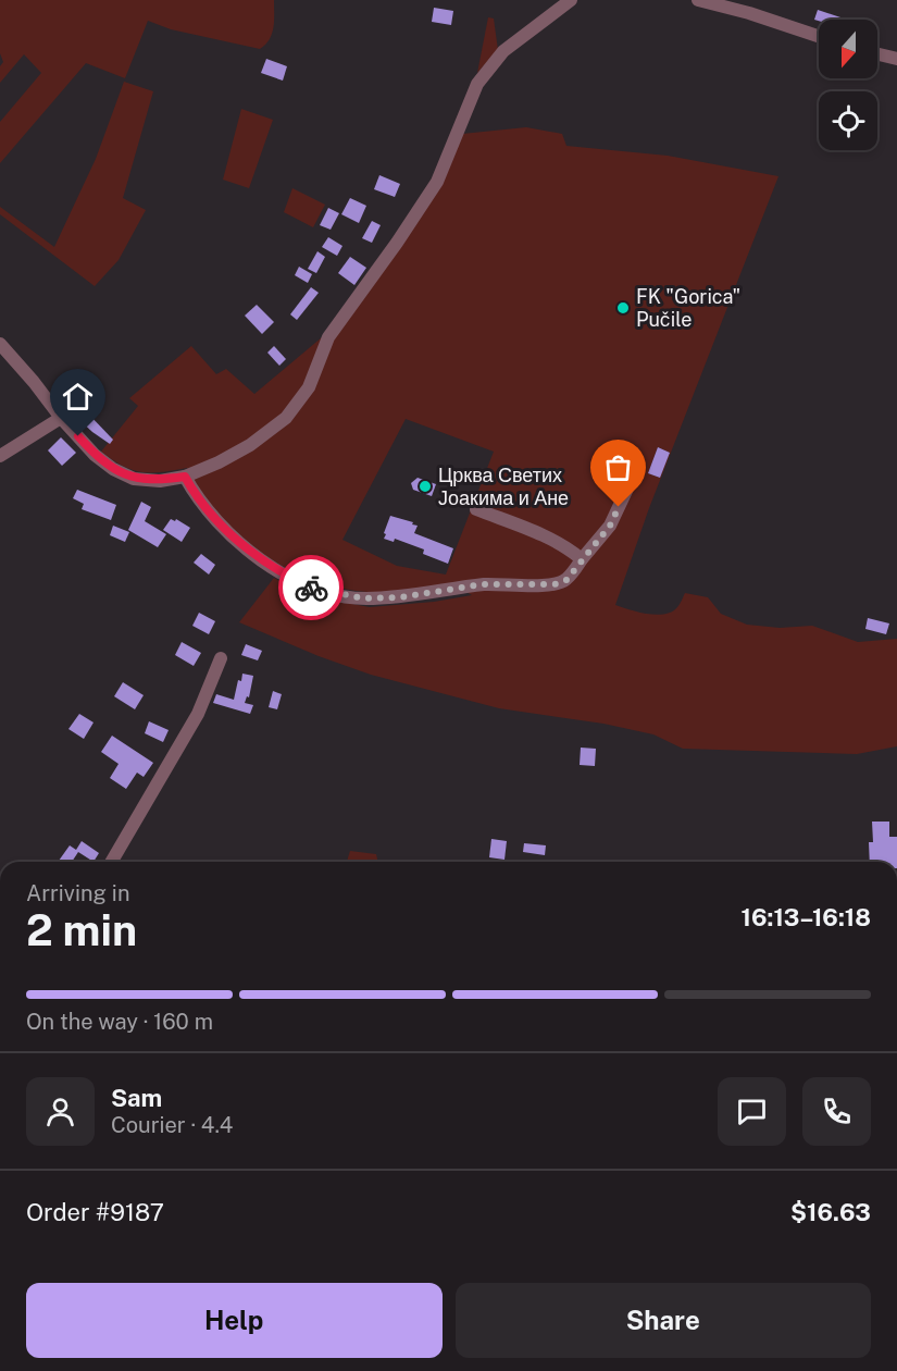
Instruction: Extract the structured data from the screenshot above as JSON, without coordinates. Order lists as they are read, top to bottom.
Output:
{
  "places": ["FK \"Gorica\" Pučile", "Црква Светих Јоакима и Ане"],
  "north": "bottom",
  "page": {
    "heading": ["2 min", "Arriving in", "16:13–16:18"],
    "panel": [
      "Sam",
      "Courier · 4.4",
      "Order #9187",
      "$16.63"
    ],
    "bar": "On the way · 160 m",
    "buttons": ["Help", "Share"]
  }
}
